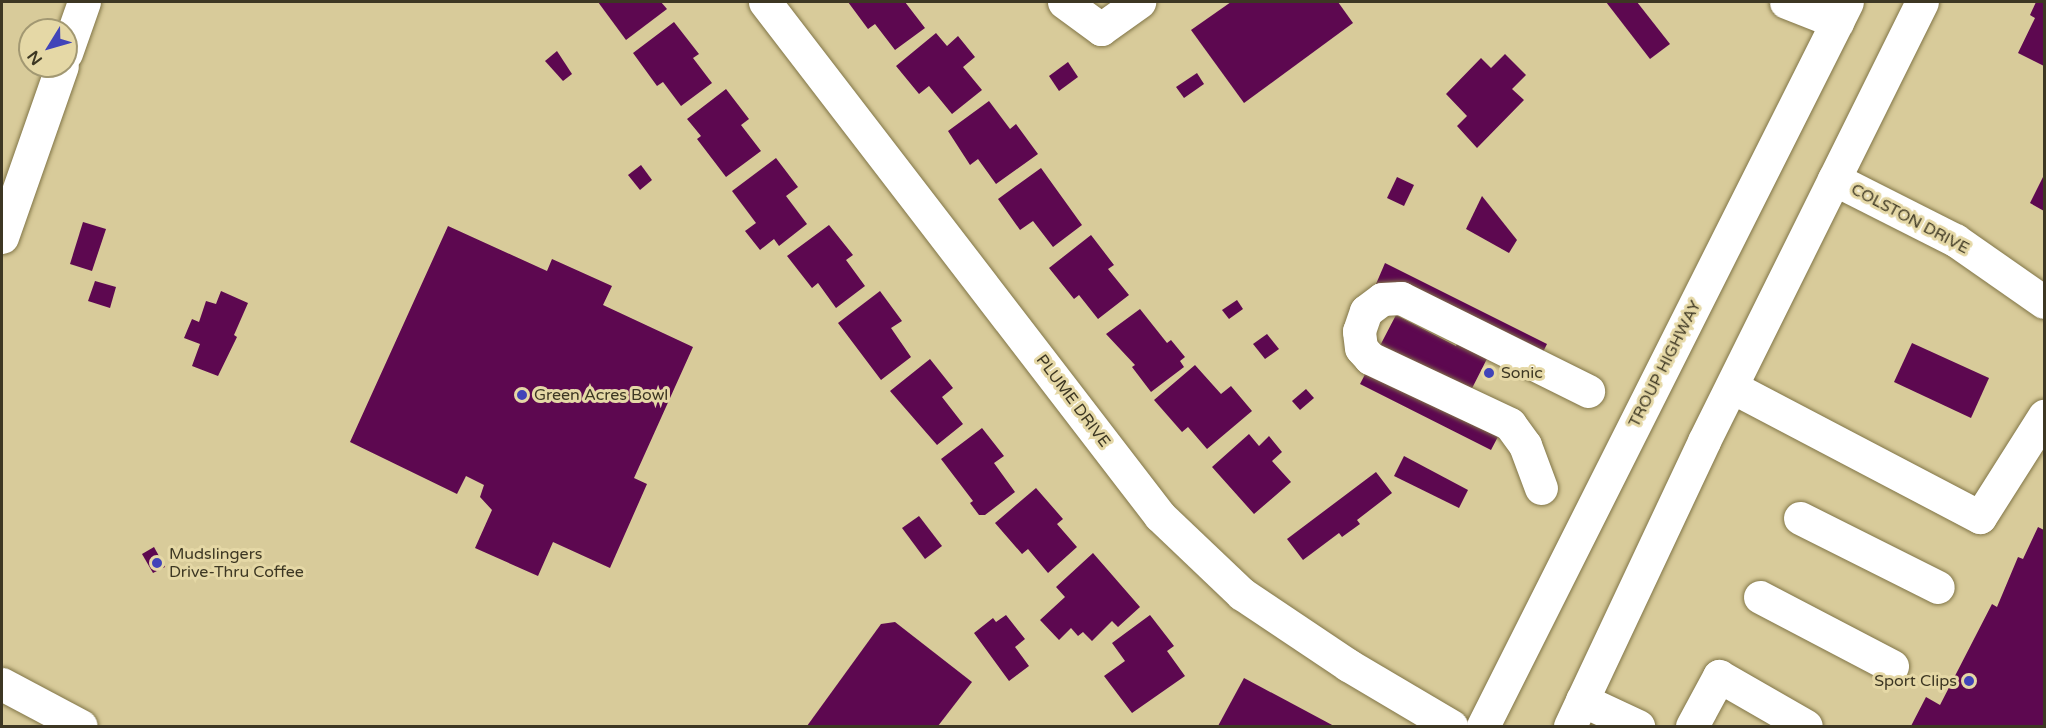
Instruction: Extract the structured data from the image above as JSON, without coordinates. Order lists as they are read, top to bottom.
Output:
{
  "streets": {
    "main road": ["COLSTON DRIVE", "TROUP HIGHWAY", "PLUME DRIVE"]
  },
  "places": [
    "Sonic",
    "Green Acres Bowl",
    "Mudslingers Drive-Thru Coffee",
    "Sport Clips"
  ],
  "north": "bottom left"
}
